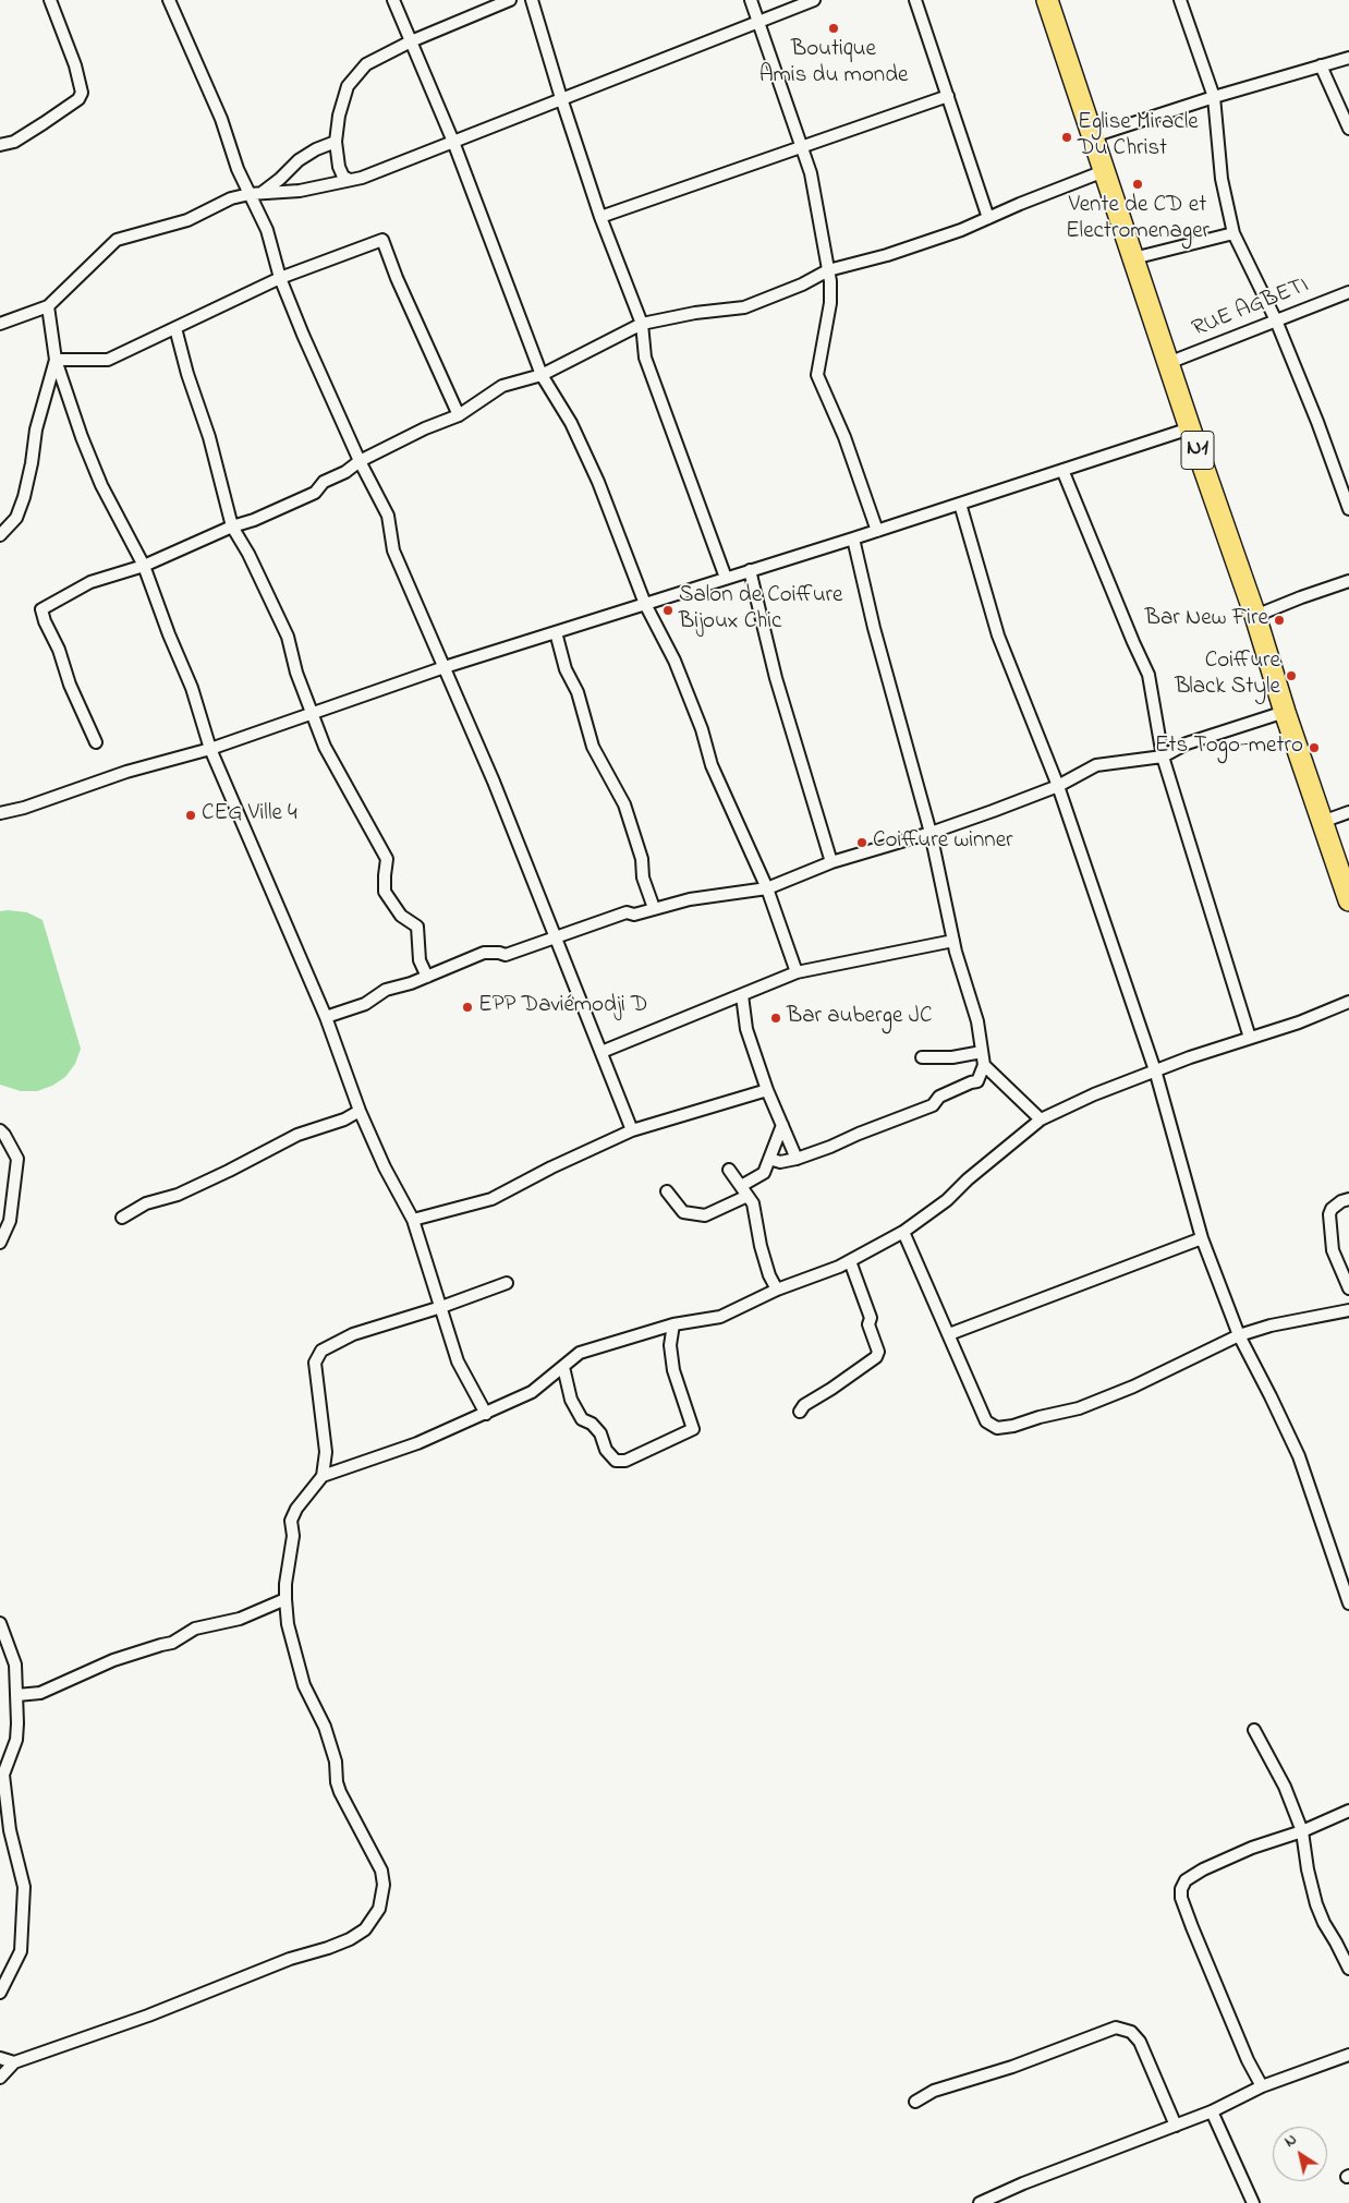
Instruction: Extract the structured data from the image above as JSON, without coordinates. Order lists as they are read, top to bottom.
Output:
{
  "streets": {
    "highway": ["N1"],
    "street": ["RUE AGBETI"]
  },
  "crossings": [
    ["RUE AGBETI", "N1"]
  ],
  "places": [
    "Boutique Amis du monde",
    "Eglise Miracle Du Christ",
    "Vente de CD et Electromenager",
    "Salon de Coiffure Bijoux Chic",
    "Bar New Fire",
    "Coiffure Black Style",
    "Ets Togo-metro",
    "CEG Ville 4",
    "Coiffure winner",
    "EPP Daviémodji D",
    "Bar auberge JC"
  ],
  "north": "top left"
}
